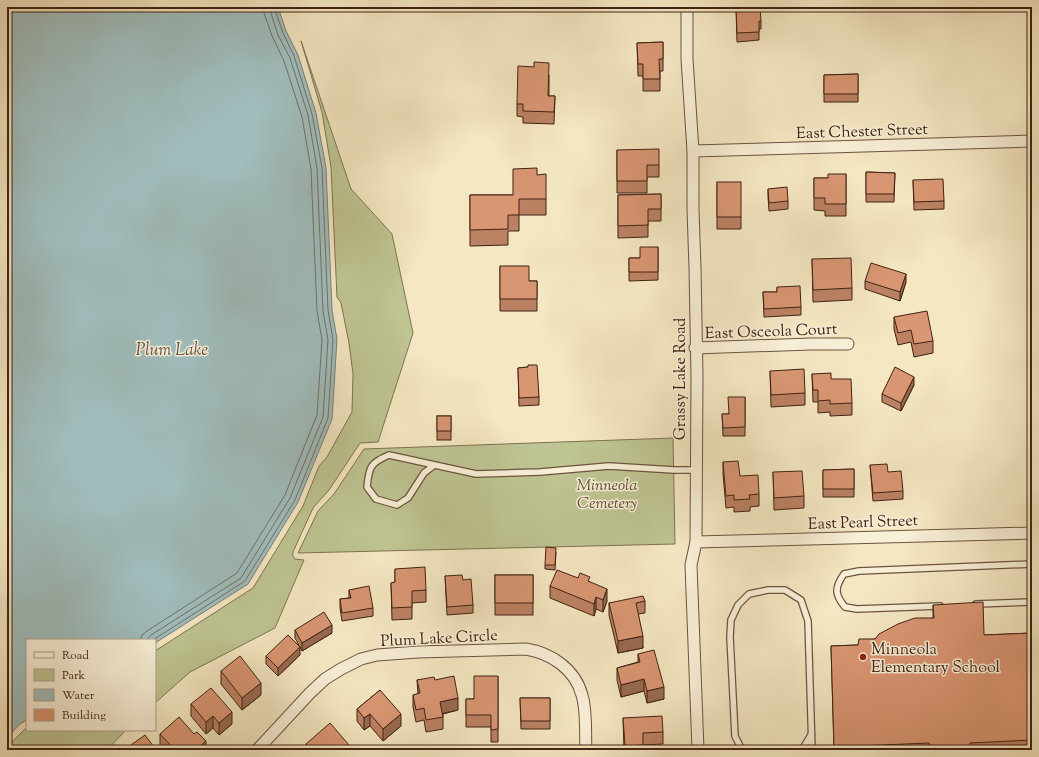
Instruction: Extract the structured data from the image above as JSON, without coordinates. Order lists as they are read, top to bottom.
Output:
{
  "streets": {
    "street": [
      "East Chester Street",
      "East Osceola Court",
      "Grassy Lake Road",
      "East Pearl Street",
      "Plum Lake Circle"
    ]
  },
  "crossings": [
    ["East Chester Street", "Grassy Lake Road"],
    ["East Osceola Court", "Grassy Lake Road"],
    ["Grassy Lake Road", "East Pearl Street"]
  ],
  "water": ["Plum Lake"],
  "parks": ["Minneola Cemetery"],
  "places": ["Minneola Elementary School"],
  "legend": [
    "Road",
    "Park",
    "Water",
    "Building"
  ]
}
